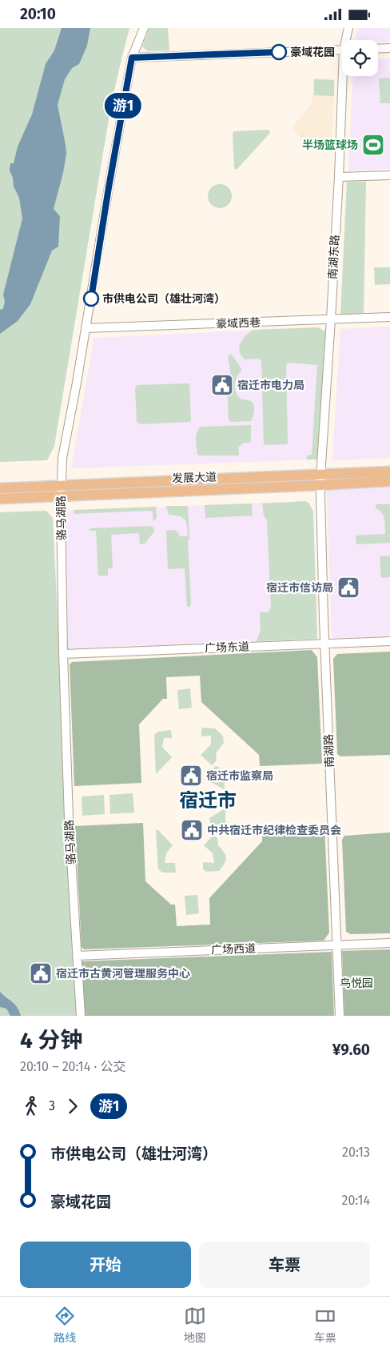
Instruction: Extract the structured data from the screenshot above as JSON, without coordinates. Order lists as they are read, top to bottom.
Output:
{
  "streets": {
    "main road": ["发展大道"],
    "street": [
      "南湖东路",
      "豪域西巷",
      "骆马湖路",
      "广场东道",
      "南湖路",
      "广场西道"
    ]
  },
  "crossings": [
    ["南湖东路", "豪域西巷"],
    ["南湖东路", "发展大道"],
    ["南湖东路", "南湖路"],
    ["豪域西巷", "骆马湖路"],
    ["发展大道", "骆马湖路"],
    ["发展大道", "南湖路"],
    ["骆马湖路", "广场东道"],
    ["骆马湖路", "广场西道"],
    ["广场东道", "南湖路"],
    ["南湖路", "广场西道"]
  ],
  "districts": ["宿迁市"],
  "parks": ["鸟悦园"],
  "places": {
    "other": ["豪域花园", "市供电公司（雄壮河湾）"],
    "sports": ["半场篮球场"],
    "public building": [
      "宿迁市电力局",
      "宿迁市信访局",
      "宿迁市监察局",
      "中共宿迁市纪律检查委员会",
      "宿迁市古黄河管理服务中心"
    ]
  },
  "lines": ["bus line 游1"],
  "page": {
    "status": "20:10",
    "on_map": "游1",
    "heading": ["4 分钟", "20:10 – 20:14 · 公交", "¥9.60"],
    "legs": ["3", "游1"],
    "list": [
      {
        "name": "市供电公司（雄壮河湾）",
        "value": "20:13"
      },
      {
        "name": "豪域花园",
        "value": "20:14"
      }
    ],
    "buttons": ["开始", "车票"],
    "tabs": ["路线", "地图", "车票"]
  }
}
